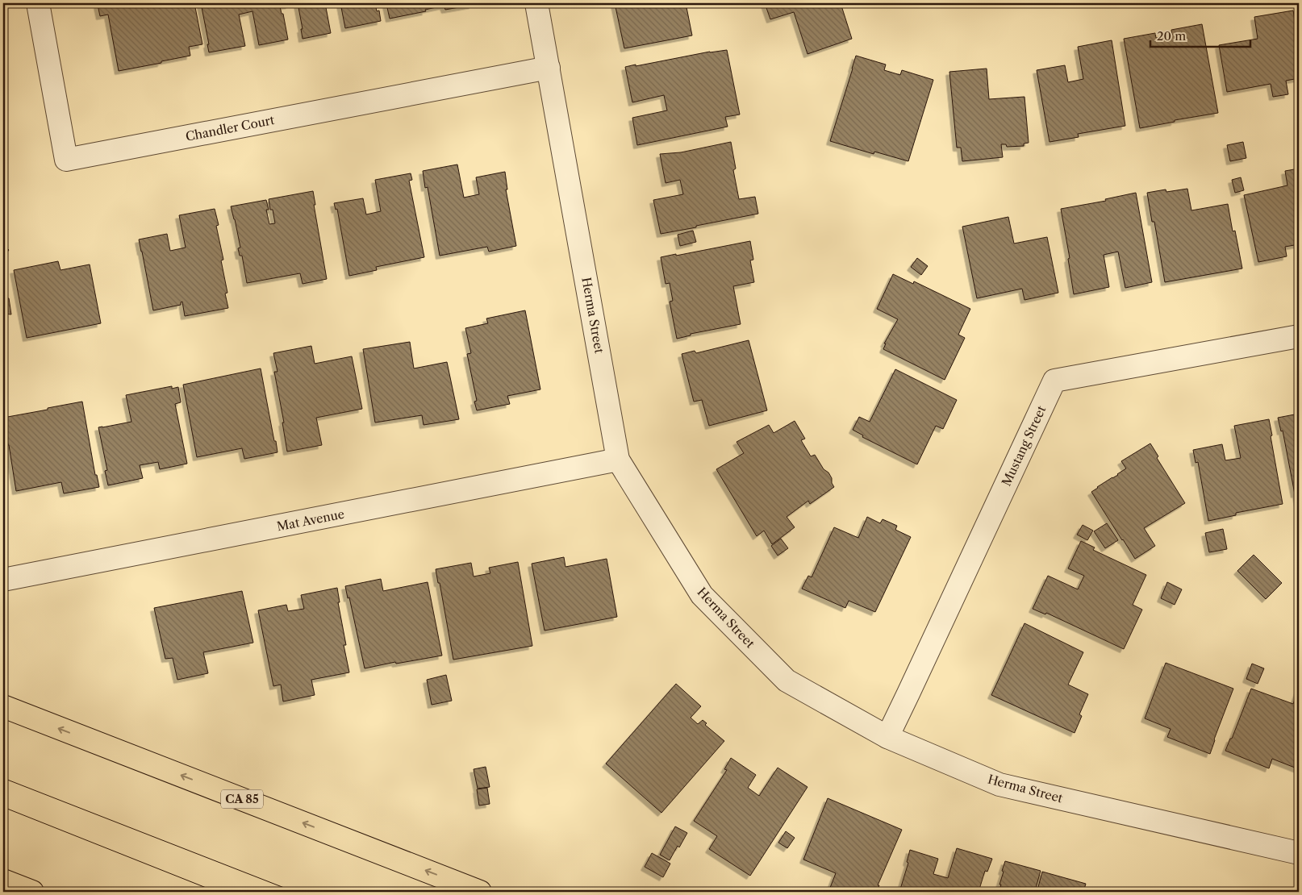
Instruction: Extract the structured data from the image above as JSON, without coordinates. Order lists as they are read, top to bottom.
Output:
{
  "streets": {
    "highway": ["CA 85"],
    "street": [
      "Chandler Court",
      "Herma Street",
      "Mustang Street",
      "Mat Avenue"
    ]
  },
  "crossings": [
    ["Chandler Court", "Herma Street"],
    ["Herma Street", "Mustang Street"],
    ["Herma Street", "Mat Avenue"]
  ],
  "scale_bar": "20 m"
}
